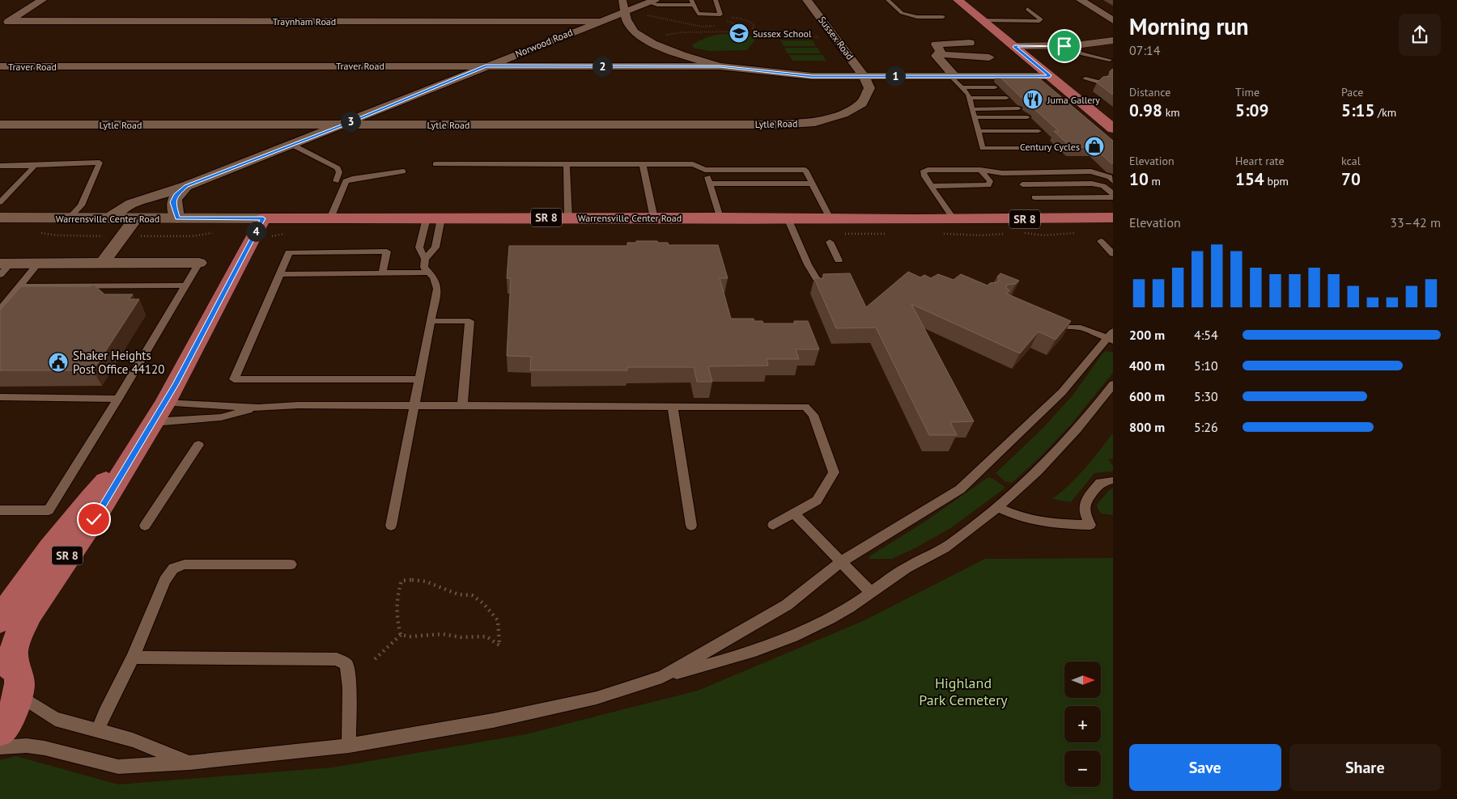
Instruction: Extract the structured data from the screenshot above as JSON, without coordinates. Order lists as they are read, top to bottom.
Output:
{
  "streets": {
    "main road": ["SR 8", "Warrensville Center Road"],
    "street": [
      "Traynham Road",
      "Sussex Road",
      "Norwood Road",
      "Traver Road",
      "Lytle Road"
    ]
  },
  "crossings": [
    ["Traynham Road", "Norwood Road"],
    ["Sussex Road", "Lytle Road"],
    ["Norwood Road", "Traver Road"],
    ["Norwood Road", "Lytle Road"],
    ["Norwood Road", "Warrensville Center Road"],
    ["SR 8", "Warrensville Center Road"]
  ],
  "parks": ["Highland Park Cemetery"],
  "places": {
    "school or university": ["Sussex School"],
    "restaurant": ["Juma Gallery"],
    "shop": ["Century Cycles"],
    "public building": ["Shaker Heights Post Office 44120"]
  },
  "north": "right",
  "page": {
    "heading": ["Morning run", "07:14"],
    "pins": [
      "2",
      "1",
      "3",
      "4"
    ],
    "stats": [
      ["Distance", "0.98 km"],
      ["Time", "5:09"],
      ["Pace", "5:15 /km"],
      ["Elevation", "10 m"],
      ["Heart rate", "154 bpm"],
      ["kcal", "70"]
    ],
    "chart": ["Elevation", "33–42 m"],
    "list": [
      {
        "name": "200 m",
        "note": "4:54"
      },
      {
        "name": "400 m",
        "note": "5:10"
      },
      {
        "name": "600 m",
        "note": "5:30"
      },
      {
        "name": "800 m",
        "note": "5:26"
      }
    ],
    "map_buttons": ["+", "−"],
    "buttons": ["Save", "Share"]
  }
}
